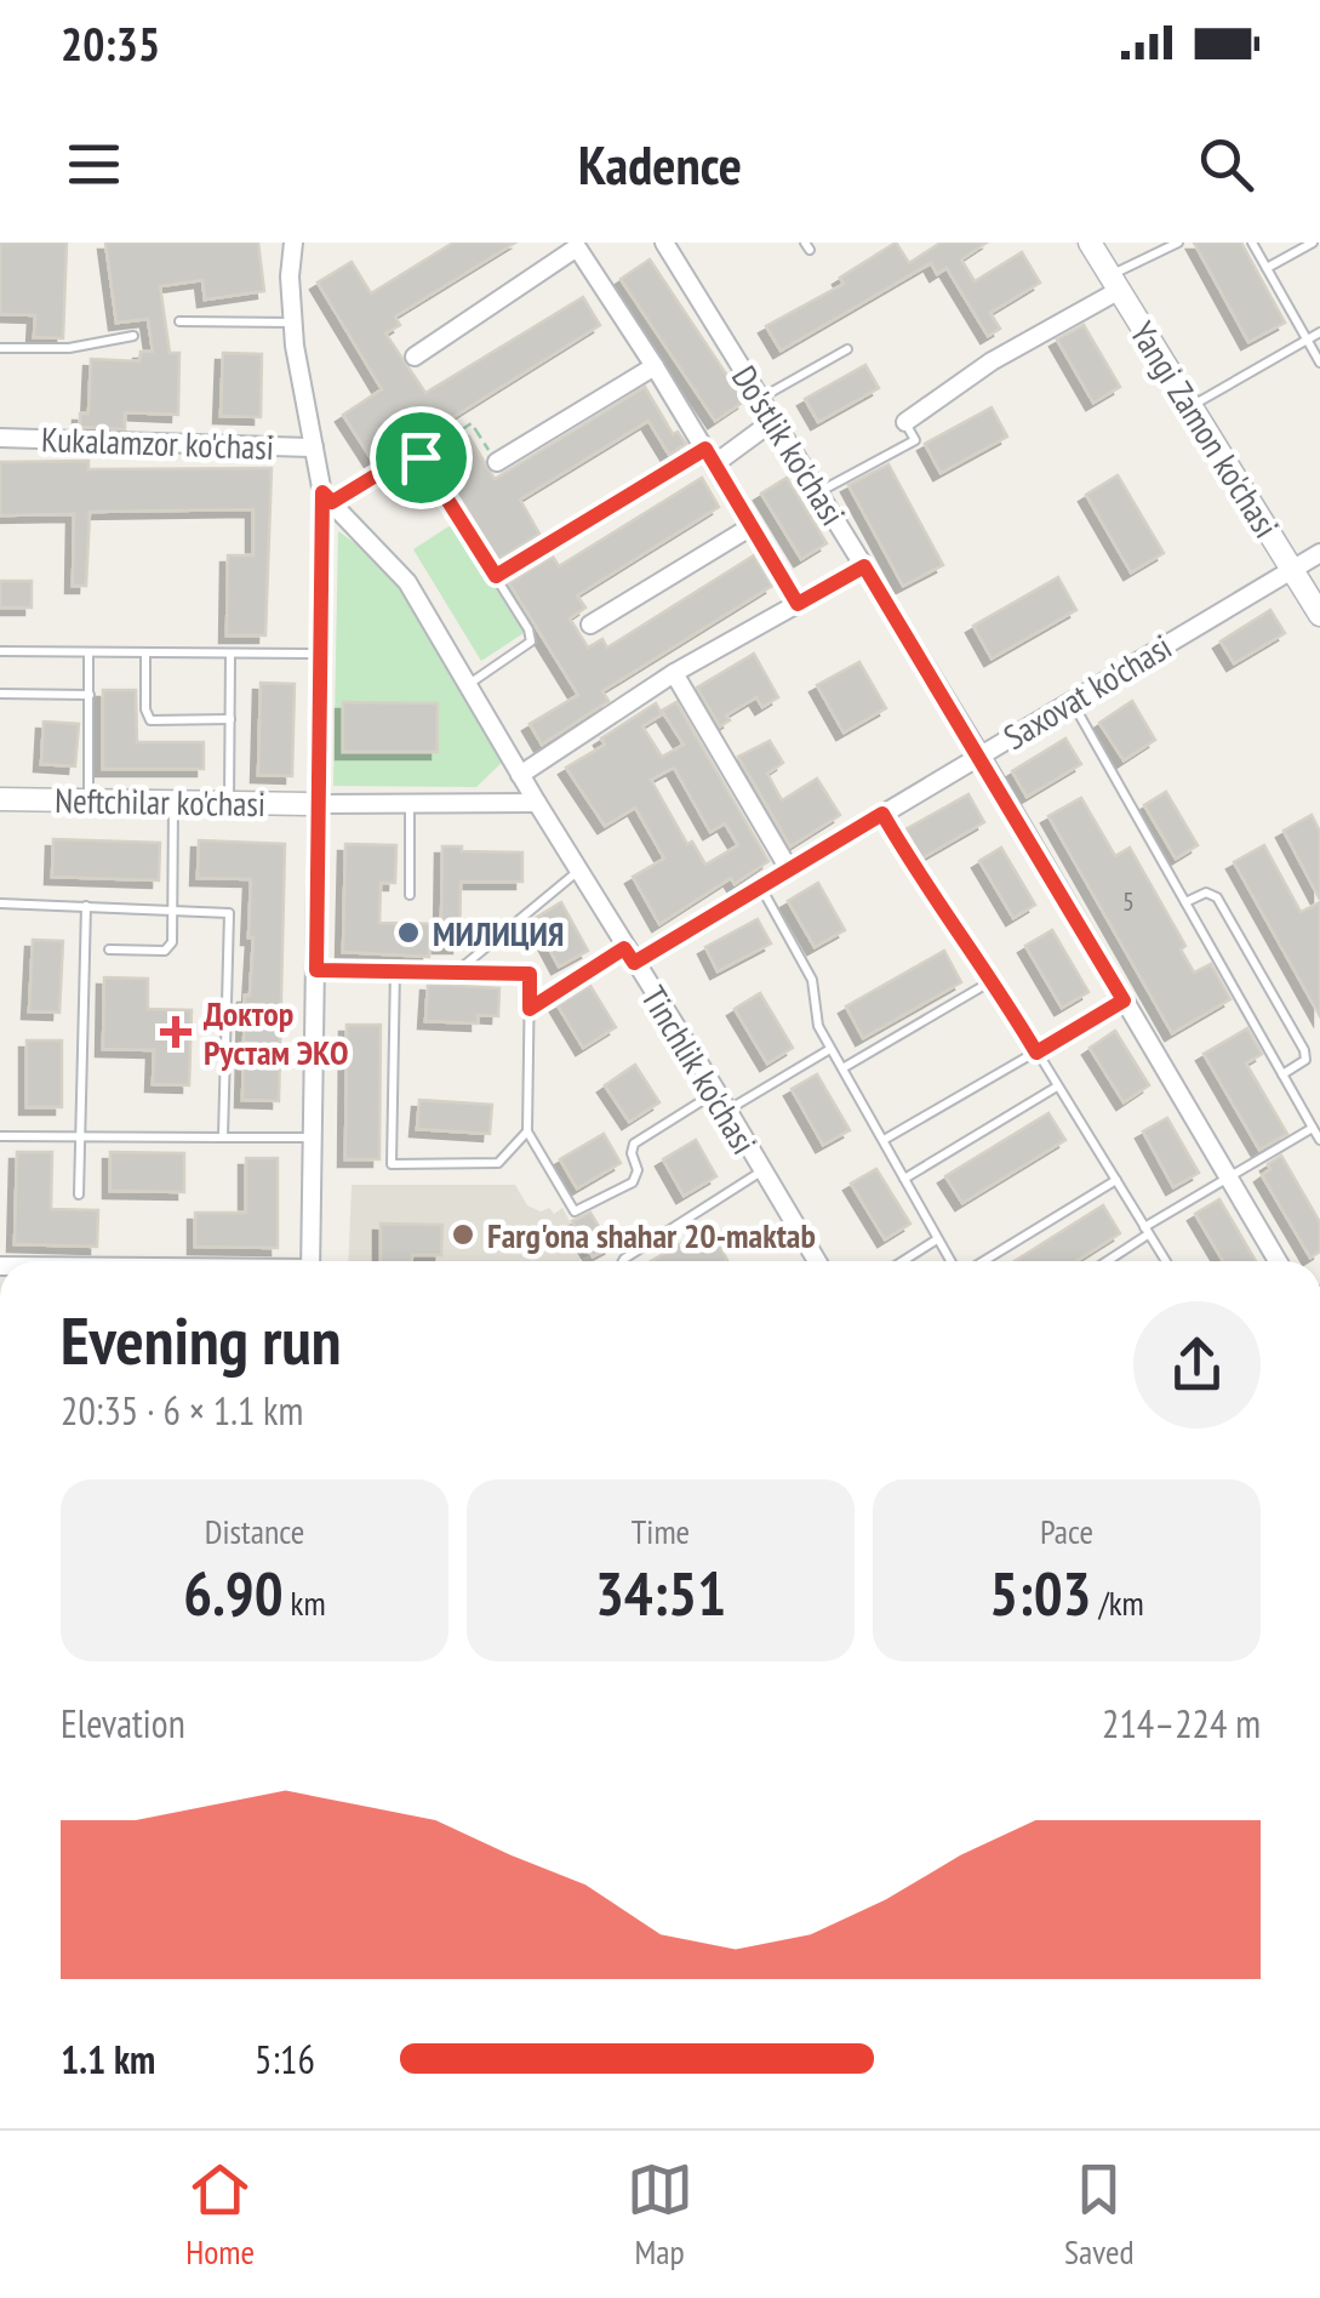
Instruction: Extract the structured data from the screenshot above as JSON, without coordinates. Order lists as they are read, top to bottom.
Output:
{
  "streets": {
    "street": [
      "Yangi Zamon ko'chasi",
      "Kukalamzor ko'chasi",
      "Do'stlik ko'chasi",
      "Saxovat ko'chasi",
      "Neftchilar ko'chasi",
      "Tinchlik ko'chasi"
    ]
  },
  "crossings": [
    ["Yangi Zamon ko'chasi", "Saxovat ko'chasi"],
    ["Do'stlik ko'chasi", "Saxovat ko'chasi"],
    ["Saxovat ko'chasi", "Tinchlik ko'chasi"]
  ],
  "places": {
    "other": ["МИЛИЦИЯ", "Farg'ona shahar 20-maktab"],
    "health": ["Доктор Рустам ЭКО"]
  },
  "house_numbers": ["5"],
  "page": {
    "status": "20:35",
    "header": "Kadence",
    "heading": ["Evening run", "20:35 · 6 × 1.1 km"],
    "stats": [
      ["Distance", "6.90 km"],
      ["Time", "34:51"],
      ["Pace", "5:03 /km"]
    ],
    "chart": ["Elevation", "214–224 m"],
    "list": [
      {
        "name": "1.1 km",
        "note": "5:16"
      }
    ],
    "tabs": ["Home", "Map", "Saved"]
  }
}
